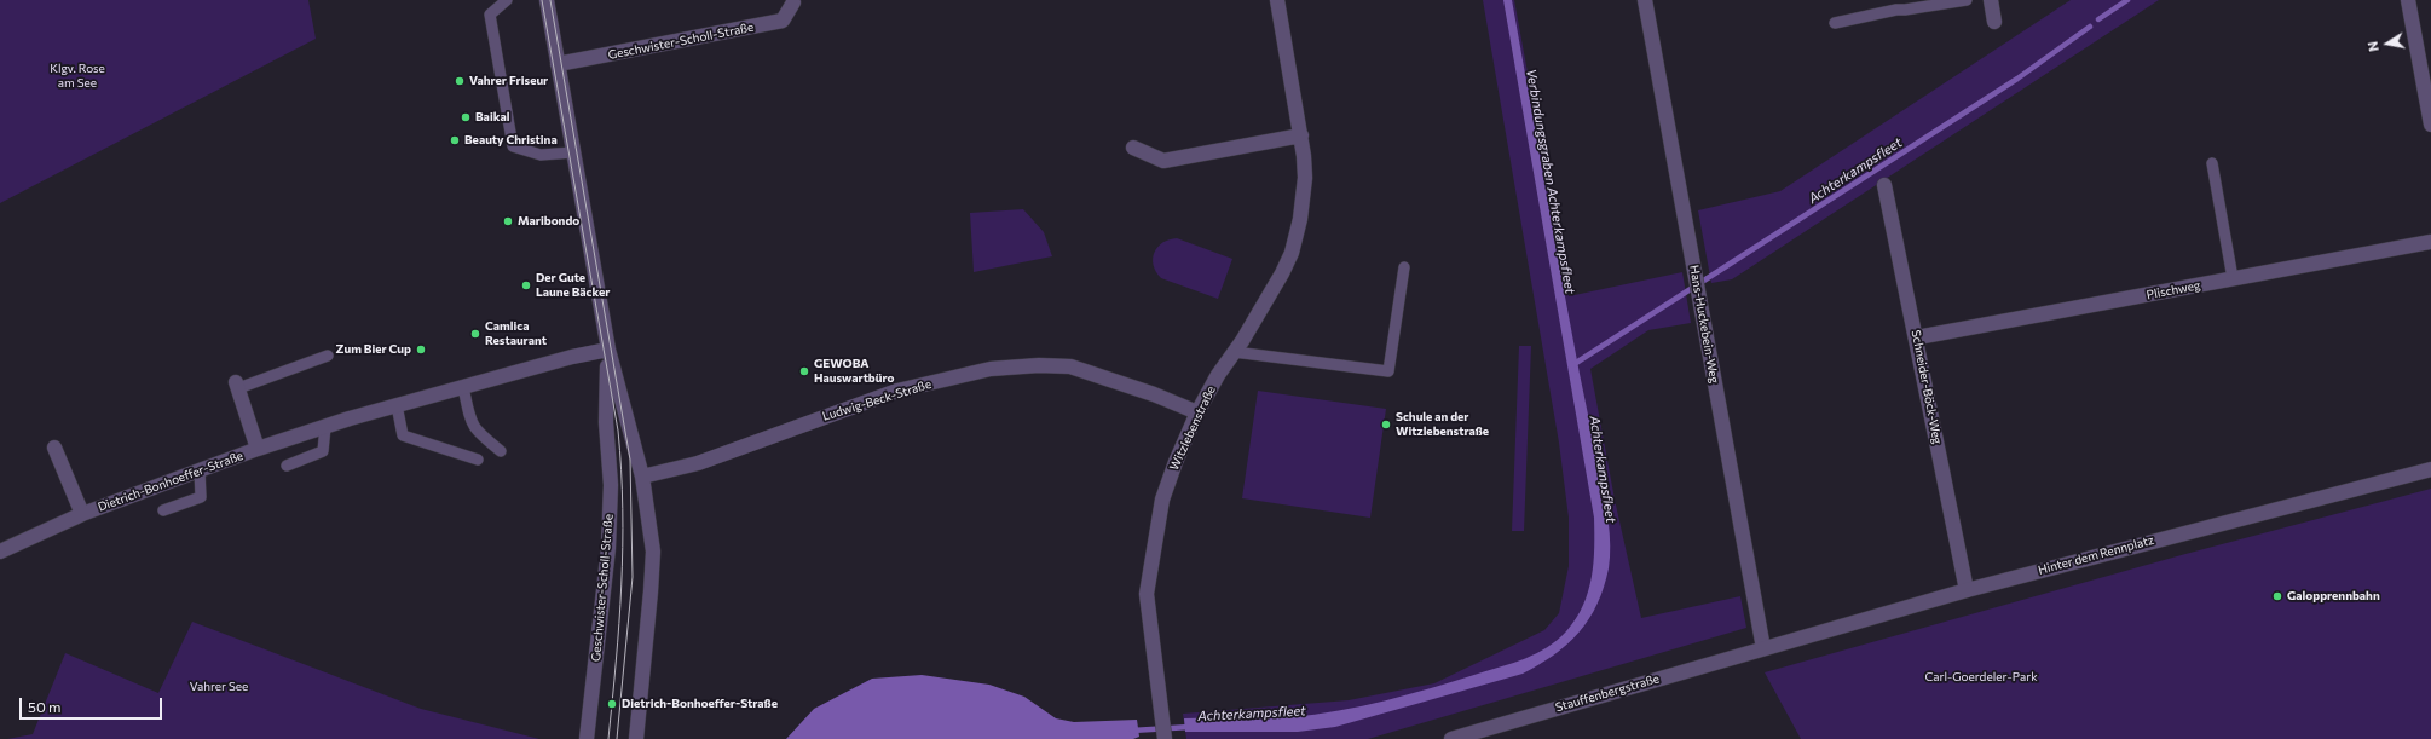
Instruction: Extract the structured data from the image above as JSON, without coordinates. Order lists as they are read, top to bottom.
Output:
{
  "streets": {
    "street": [
      "Geschwister-Scholl-Straße",
      "Plischweg",
      "Hans-Huckebein-Weg",
      "Schneider-Böck-Weg",
      "Ludwig-Beck-Straße",
      "Witzlebenstraße",
      "Dietrich-Bonhoeffer-Straße",
      "Hinter dem Rennplatz",
      "Stauffenbergstraße"
    ]
  },
  "crossings": [
    ["Geschwister-Scholl-Straße", "Ludwig-Beck-Straße"],
    ["Geschwister-Scholl-Straße", "Dietrich-Bonhoeffer-Straße"],
    ["Plischweg", "Schneider-Böck-Weg"],
    ["Hans-Huckebein-Weg", "Hinter dem Rennplatz"],
    ["Hans-Huckebein-Weg", "Stauffenbergstraße"],
    ["Schneider-Böck-Weg", "Hinter dem Rennplatz"],
    ["Ludwig-Beck-Straße", "Witzlebenstraße"],
    ["Hinter dem Rennplatz", "Stauffenbergstraße"]
  ],
  "water": ["Achterkampsfleet", "Verbindungsgraben Achterkampsfleet"],
  "parks": ["Klgv. Rose am See", "Carl-Goerdeler-Park", "Vahrer See"],
  "places": [
    "Vahrer Friseur",
    "Baikal",
    "Beauty Christina",
    "Maribondo",
    "Der Gute Laune Bäcker",
    "Camlica Restaurant",
    "Zum Bier Cup",
    "GEWOBA Hauswartbüro",
    "Schule an der Witzlebenstraße",
    "Galopprennbahn",
    "Dietrich-Bonhoeffer-Straße"
  ],
  "scale_bar": "50 m",
  "north": "left"
}
